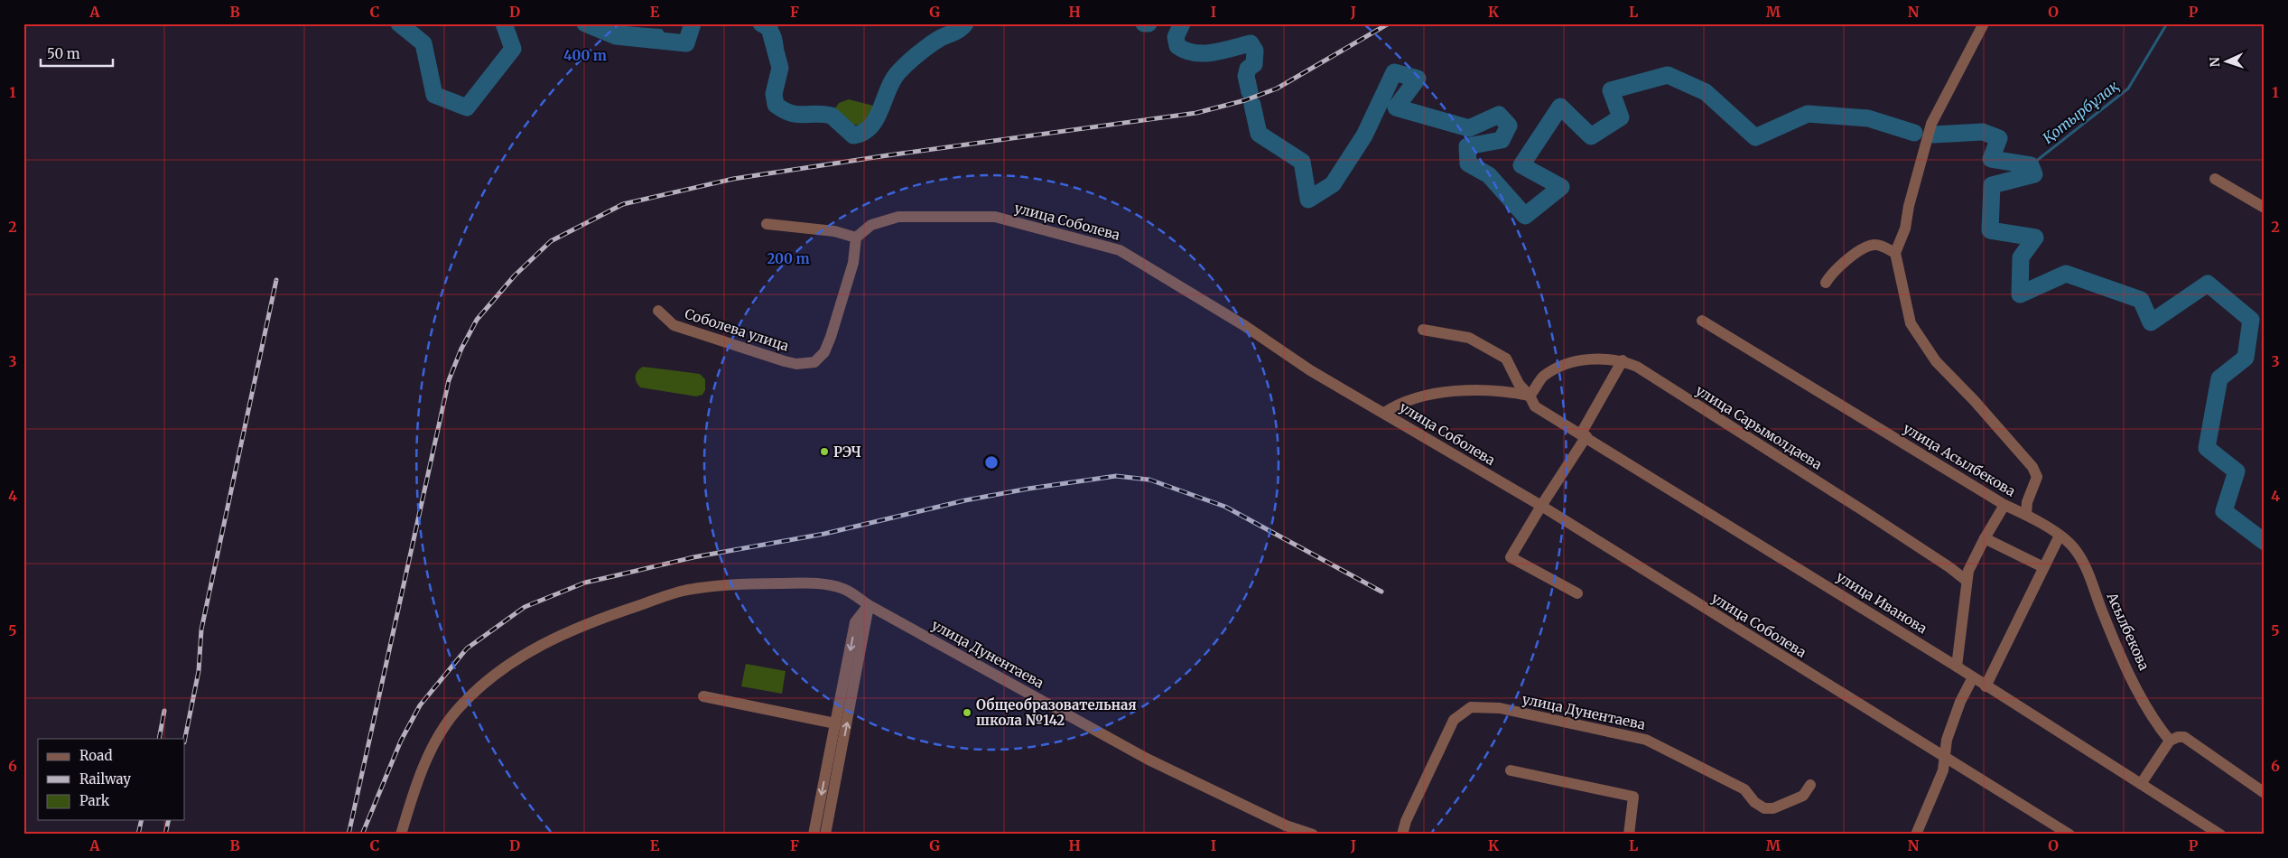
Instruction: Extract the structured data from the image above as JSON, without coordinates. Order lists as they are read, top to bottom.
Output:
{
  "streets": {
    "street": [
      "улица Соболева",
      "Соболева улица",
      "улица Сарымолдаева",
      "улица Асылбекова",
      "улица Иванова",
      "Асылбекова",
      "улица Дунентаева"
    ]
  },
  "crossings": [
    ["улица Соболева", "Соболева улица"],
    ["улица Сарымолдаева", "улица Иванова"],
    ["улица Асылбекова", "Асылбекова"]
  ],
  "water": ["Қотырбұлақ"],
  "places": ["РЭЧ", "Общеобразовательная школа №142"],
  "legend": ["Road", "Railway", "Park"],
  "scale_bar": "50 m",
  "north": "left",
  "grid": {
    "columns": [
      "A",
      "B",
      "C",
      "D",
      "E",
      "F",
      "G",
      "H",
      "I",
      "J",
      "K",
      "L",
      "M",
      "N",
      "O",
      "P"
    ],
    "rows": [
      "1",
      "2",
      "3",
      "4",
      "5",
      "6"
    ]
  },
  "rings": ["400 m", "200 m"]
}
